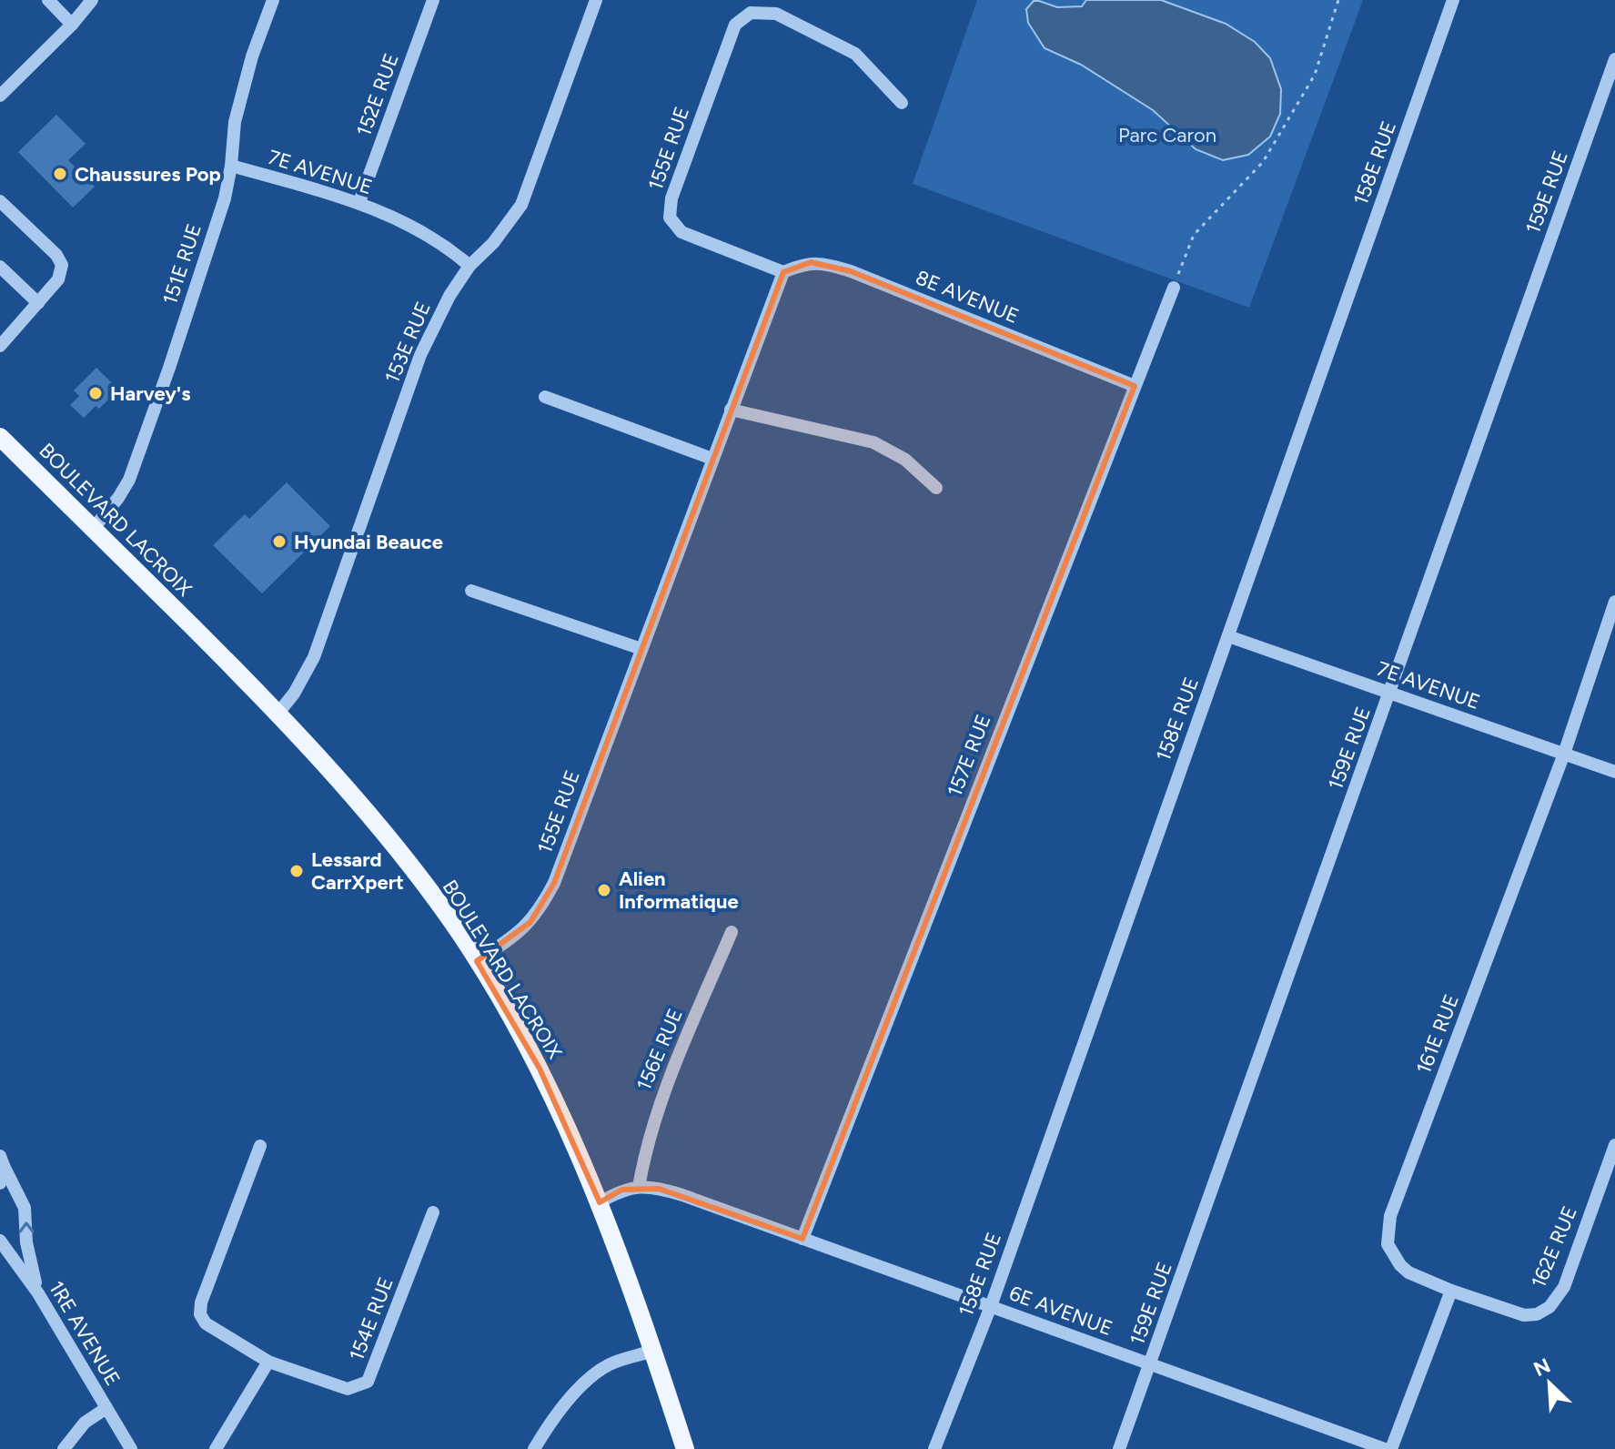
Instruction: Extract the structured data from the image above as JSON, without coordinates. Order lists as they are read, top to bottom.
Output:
{
  "streets": {
    "main road": ["BOULEVARD LACROIX"],
    "street": [
      "152E RUE",
      "155E RUE",
      "158E RUE",
      "7E AVENUE",
      "159E RUE",
      "151E RUE",
      "8E AVENUE",
      "153E RUE",
      "157E RUE",
      "161E RUE",
      "156E RUE",
      "162E RUE",
      "6E AVENUE",
      "154E RUE",
      "1RE AVENUE"
    ]
  },
  "crossings": [
    ["152E RUE", "7E AVENUE"],
    ["155E RUE", "8E AVENUE"],
    ["155E RUE", "BOULEVARD LACROIX"],
    ["158E RUE", "7E AVENUE"],
    ["158E RUE", "6E AVENUE"],
    ["7E AVENUE", "159E RUE"],
    ["7E AVENUE", "151E RUE"],
    ["7E AVENUE", "153E RUE"],
    ["7E AVENUE", "161E RUE"],
    ["159E RUE", "6E AVENUE"],
    ["151E RUE", "BOULEVARD LACROIX"],
    ["8E AVENUE", "157E RUE"],
    ["153E RUE", "BOULEVARD LACROIX"],
    ["BOULEVARD LACROIX", "6E AVENUE"],
    ["157E RUE", "6E AVENUE"],
    ["161E RUE", "162E RUE"],
    ["156E RUE", "6E AVENUE"]
  ],
  "parks": ["Parc Caron"],
  "places": [
    "Chaussures Pop",
    "Harvey's",
    "Hyundai Beauce",
    "Lessard CarrXpert",
    "Alien Informatique"
  ],
  "north": "top left"
}
